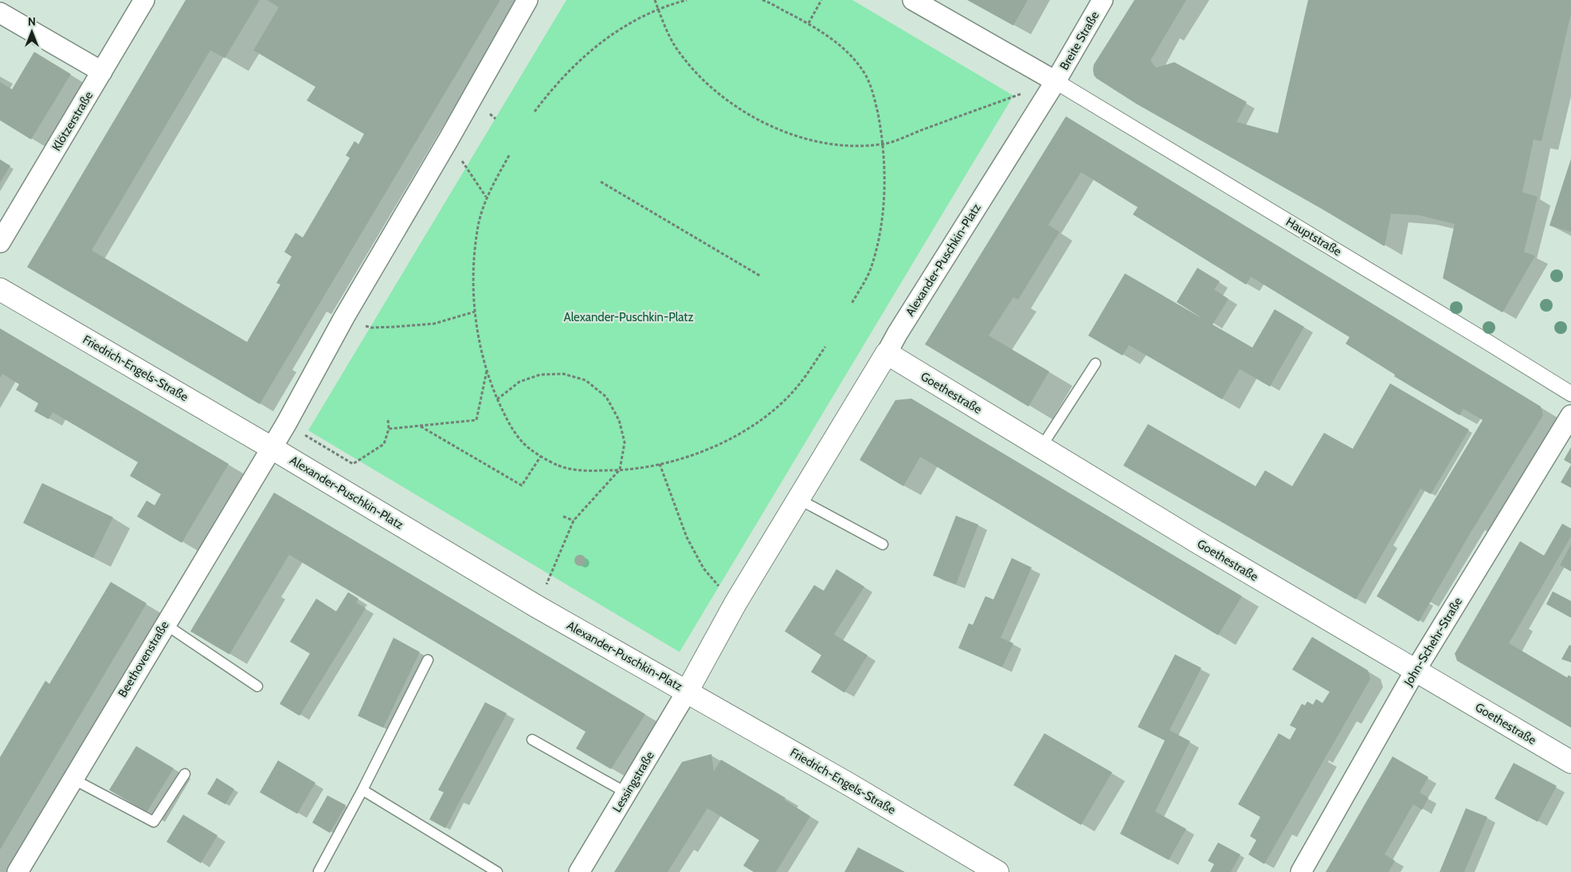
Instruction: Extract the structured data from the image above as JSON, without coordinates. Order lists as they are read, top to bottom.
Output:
{
  "streets": {
    "main road": ["Alexander-Puschkin-Platz", "Friedrich-Engels-Straße", "Goethestraße"],
    "street": [
      "Breite Straße",
      "Klötzerstraße",
      "Hauptstraße",
      "John-Schehr-Straße",
      "Beethovenstraße",
      "Lessingstraße"
    ]
  },
  "crossings": [
    ["Breite Straße", "Hauptstraße"],
    ["Breite Straße", "Alexander-Puschkin-Platz"],
    ["Hauptstraße", "Alexander-Puschkin-Platz"],
    ["Alexander-Puschkin-Platz", "Friedrich-Engels-Straße"],
    ["Alexander-Puschkin-Platz", "Goethestraße"],
    ["Alexander-Puschkin-Platz", "Beethovenstraße"],
    ["Alexander-Puschkin-Platz", "Lessingstraße"],
    ["Friedrich-Engels-Straße", "Beethovenstraße"],
    ["Friedrich-Engels-Straße", "Lessingstraße"],
    ["Goethestraße", "John-Schehr-Straße"]
  ],
  "parks": ["Alexander-Puschkin-Platz"],
  "north": "top"
}
